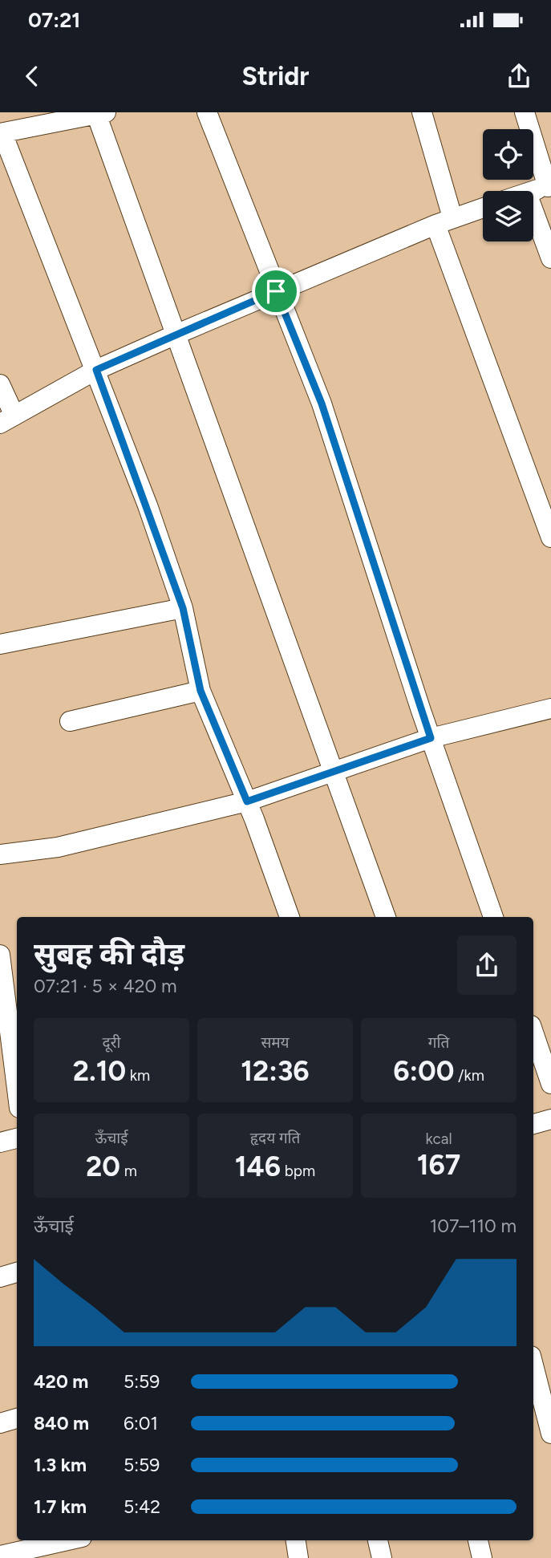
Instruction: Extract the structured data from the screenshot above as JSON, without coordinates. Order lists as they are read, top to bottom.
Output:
{
  "page": {
    "status": "07:21",
    "header": "Stridr",
    "heading": ["सुबह की दौड़", "07:21 · 5 × 420 m"],
    "stats": [
      ["दूरी", "2.10 km"],
      ["समय", "12:36"],
      ["गति", "6:00 /km"],
      ["ऊँचाई", "20 m"],
      ["हृदय गति", "146 bpm"],
      ["kcal", "167"]
    ],
    "chart": ["ऊँचाई", "107–110 m"],
    "list": [
      {
        "name": "420 m",
        "note": "5:59"
      },
      {
        "name": "840 m",
        "note": "6:01"
      },
      {
        "name": "1.3 km",
        "note": "5:59"
      },
      {
        "name": "1.7 km",
        "note": "5:42"
      }
    ]
  }
}
